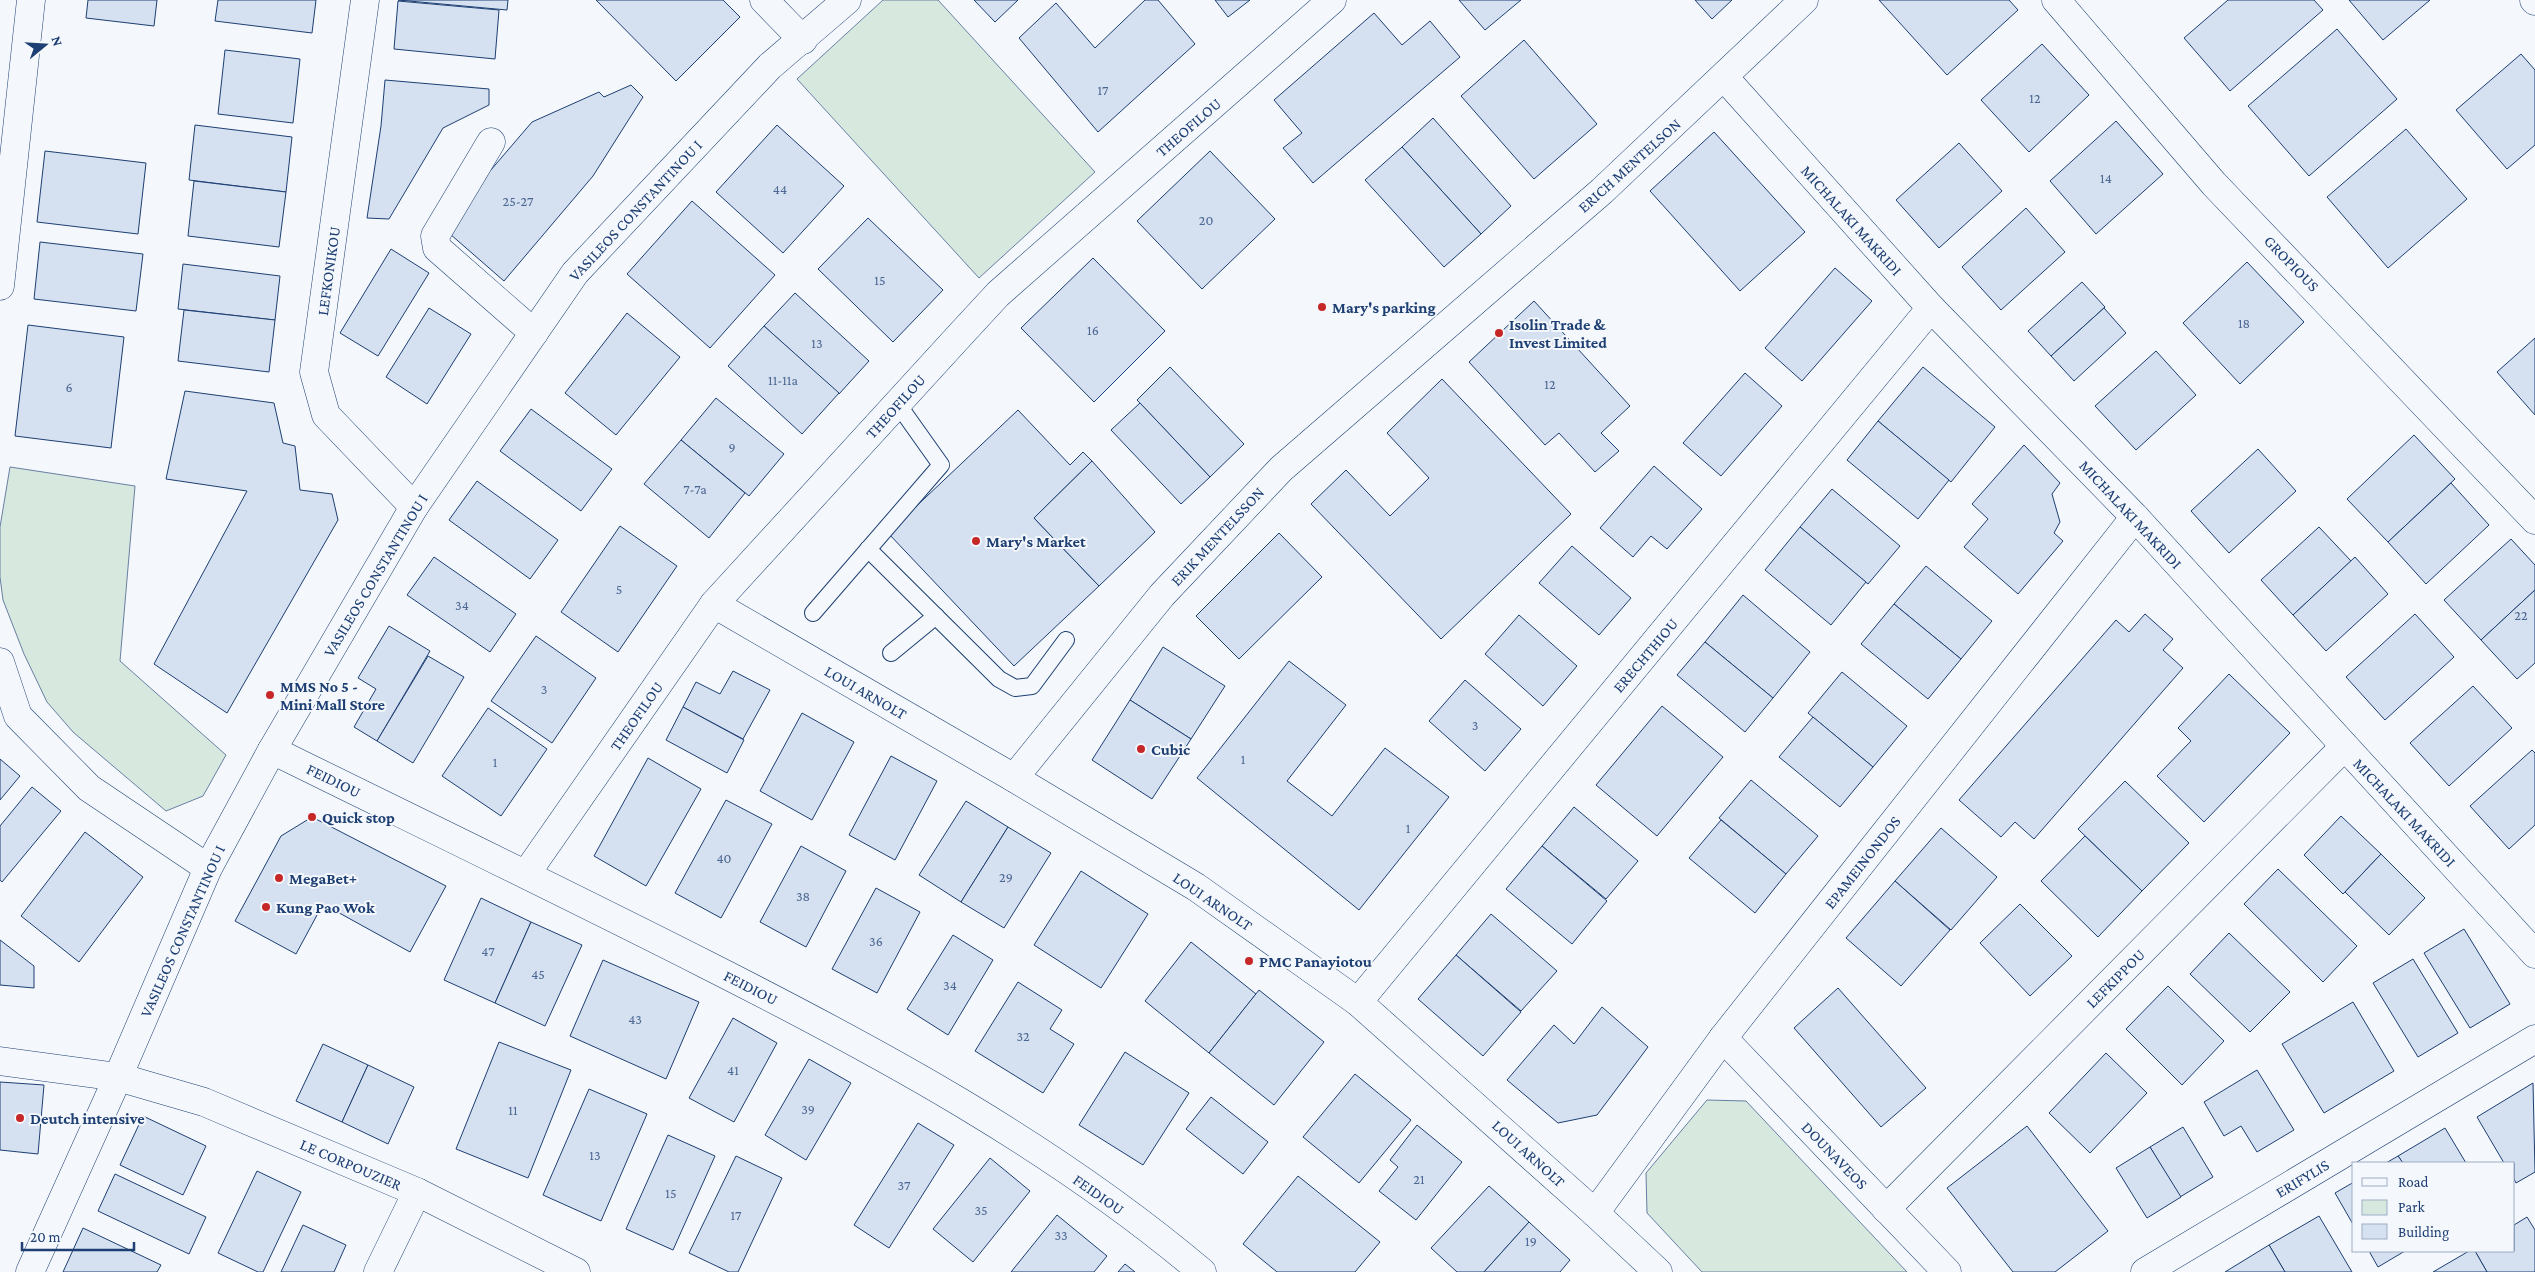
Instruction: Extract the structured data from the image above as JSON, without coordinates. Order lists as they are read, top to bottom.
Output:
{
  "streets": {
    "street": [
      "THEOFILOU",
      "ERICH MENTELSON",
      "VASILEOS CONSTANTINOU I",
      "MICHALAKI MAKRIDI",
      "GROPIOUS",
      "LEFKONIKOU",
      "ERIK MENTELSSON",
      "ERECHTHIOU",
      "LOUI ARNOLT",
      "FEIDIOU",
      "EPAMEINONDOS",
      "LEFKIPPOU",
      "DOUNAVEOS",
      "LE CORPOUZIER",
      "ERIFYLIS"
    ]
  },
  "crossings": [
    ["THEOFILOU", "LOUI ARNOLT"],
    ["THEOFILOU", "FEIDIOU"],
    ["ERICH MENTELSON", "MICHALAKI MAKRIDI"],
    ["ERICH MENTELSON", "ERIK MENTELSSON"],
    ["VASILEOS CONSTANTINOU I", "LEFKONIKOU"],
    ["VASILEOS CONSTANTINOU I", "FEIDIOU"],
    ["VASILEOS CONSTANTINOU I", "LE CORPOUZIER"],
    ["MICHALAKI MAKRIDI", "ERECHTHIOU"],
    ["MICHALAKI MAKRIDI", "EPAMEINONDOS"],
    ["MICHALAKI MAKRIDI", "LEFKIPPOU"],
    ["ERIK MENTELSSON", "LOUI ARNOLT"],
    ["ERECHTHIOU", "LOUI ARNOLT"],
    ["LOUI ARNOLT", "EPAMEINONDOS"],
    ["EPAMEINONDOS", "DOUNAVEOS"],
    ["LEFKIPPOU", "DOUNAVEOS"]
  ],
  "places": [
    "Mary's parking",
    "Isolin Trade & Invest Limited",
    "Mary's Market",
    "MMS No 5 - Mini Mall Store",
    "Cubic",
    "Quick stop",
    "MegaBet+",
    "Kung Pao Wok",
    "PMC Panayiotou",
    "Deutch intensive"
  ],
  "house_numbers": [
    "17",
    "12",
    "14",
    "44",
    "25-27",
    "20",
    "15",
    "18",
    "16",
    "13",
    "11-11a",
    "12",
    "6",
    "9",
    "7-7a",
    "5",
    "34",
    "22",
    "3",
    "3",
    "1",
    "1",
    "1",
    "40",
    "29",
    "38",
    "36",
    "47",
    "45",
    "34",
    "43",
    "32",
    "41",
    "39",
    "11",
    "13",
    "21",
    "37",
    "15",
    "35",
    "17",
    "33",
    "19"
  ],
  "legend": ["Road", "Park", "Building"],
  "scale_bar": "20 m",
  "north": "right"
}
